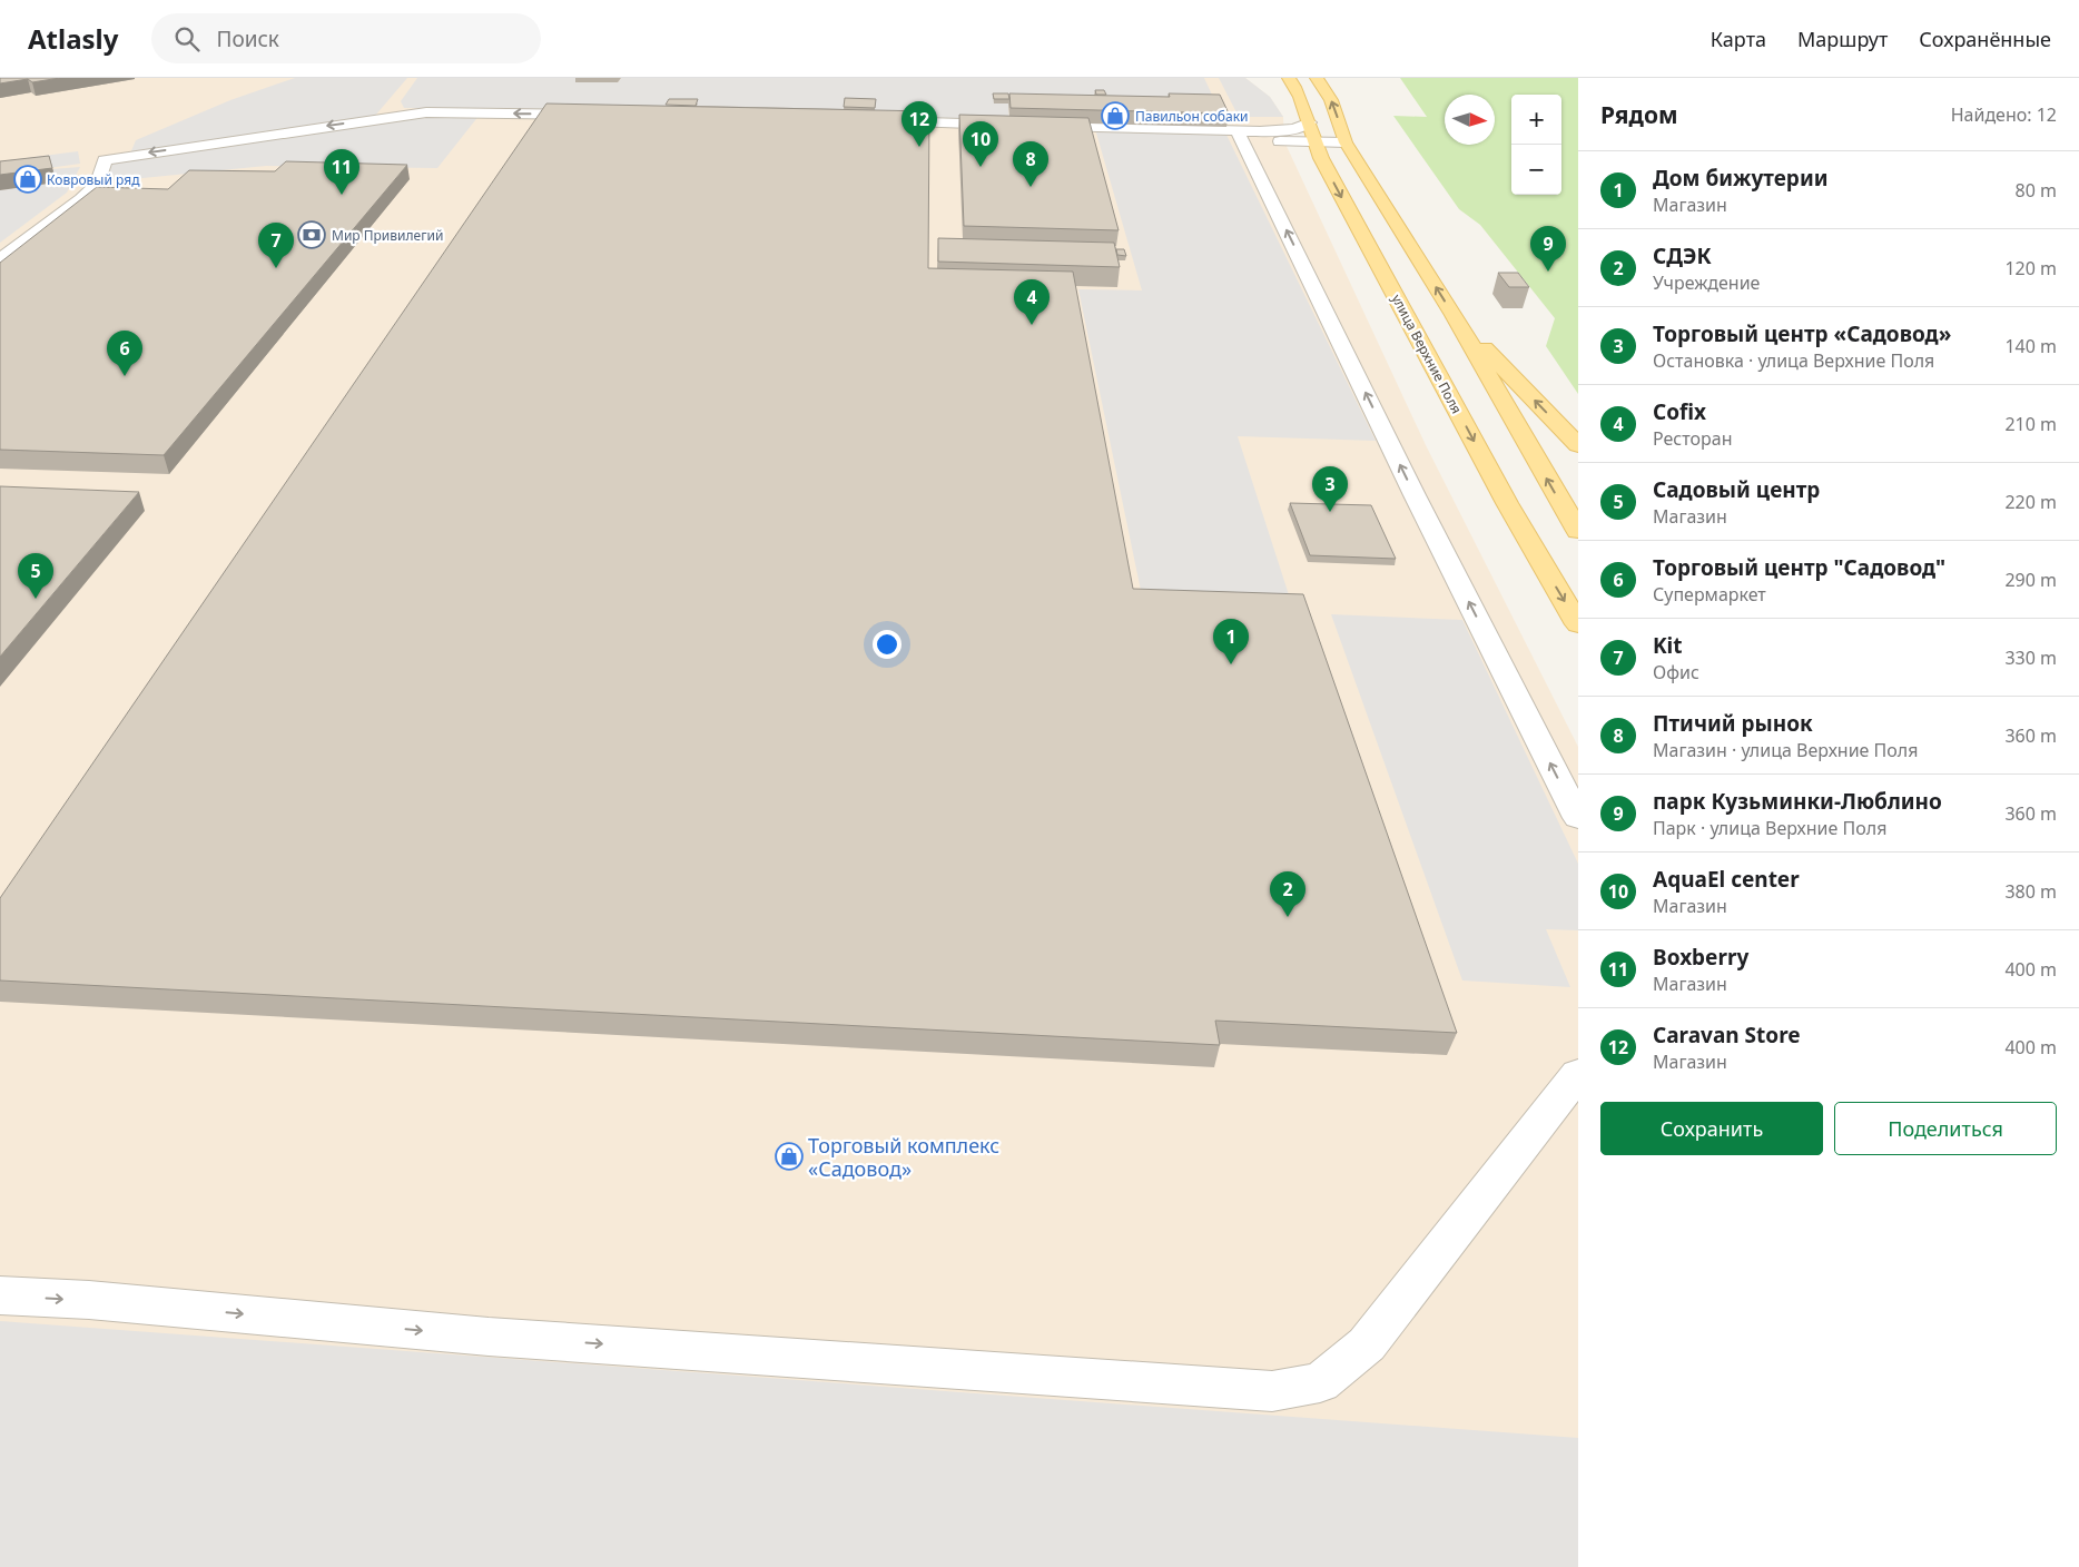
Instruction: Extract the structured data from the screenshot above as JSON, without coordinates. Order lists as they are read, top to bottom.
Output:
{
  "streets": {
    "main road": ["улица Верхние Поля"]
  },
  "places": {
    "shop": ["Павильон собаки", "Ковровый ряд", "Торговый комплекс «Садовод»"],
    "bank": ["Мир Привилегий"]
  },
  "north": "right",
  "page": {
    "header": "Atlasly",
    "search": "Поиск",
    "nav": ["Карта", "Маршрут", "Сохранённые"],
    "heading": ["Рядом", "Найдено: 12"],
    "map_buttons": ["+", "−"],
    "pins": [
      "12",
      "10",
      "8",
      "11",
      "7",
      "9",
      "4",
      "6",
      "3",
      "5",
      "1",
      "2"
    ],
    "list": [
      {
        "mark": "1",
        "name": "Дом бижутерии",
        "note": "Магазин",
        "value": "80 m"
      },
      {
        "mark": "2",
        "name": "СДЭК",
        "note": "Учреждение",
        "value": "120 m"
      },
      {
        "mark": "3",
        "name": "Торговый центр «Садовод»",
        "note": "Остановка · улица Верхние Поля",
        "value": "140 m"
      },
      {
        "mark": "4",
        "name": "Cofix",
        "note": "Ресторан",
        "value": "210 m"
      },
      {
        "mark": "5",
        "name": "Садовый центр",
        "note": "Магазин",
        "value": "220 m"
      },
      {
        "mark": "6",
        "name": "Торговый центр \"Садовод\"",
        "note": "Супермаркет",
        "value": "290 m"
      },
      {
        "mark": "7",
        "name": "Kit",
        "note": "Офис",
        "value": "330 m"
      },
      {
        "mark": "8",
        "name": "Птичий рынок",
        "note": "Магазин · улица Верхние Поля",
        "value": "360 m"
      },
      {
        "mark": "9",
        "name": "парк Кузьминки-Люблино",
        "note": "Парк · улица Верхние Поля",
        "value": "360 m"
      },
      {
        "mark": "10",
        "name": "AquaEl center",
        "note": "Магазин",
        "value": "380 m"
      },
      {
        "mark": "11",
        "name": "Boxberry",
        "note": "Магазин",
        "value": "400 m"
      },
      {
        "mark": "12",
        "name": "Caravan Store",
        "note": "Магазин",
        "value": "400 m"
      }
    ],
    "buttons": ["Сохранить", "Поделиться"]
  }
}
